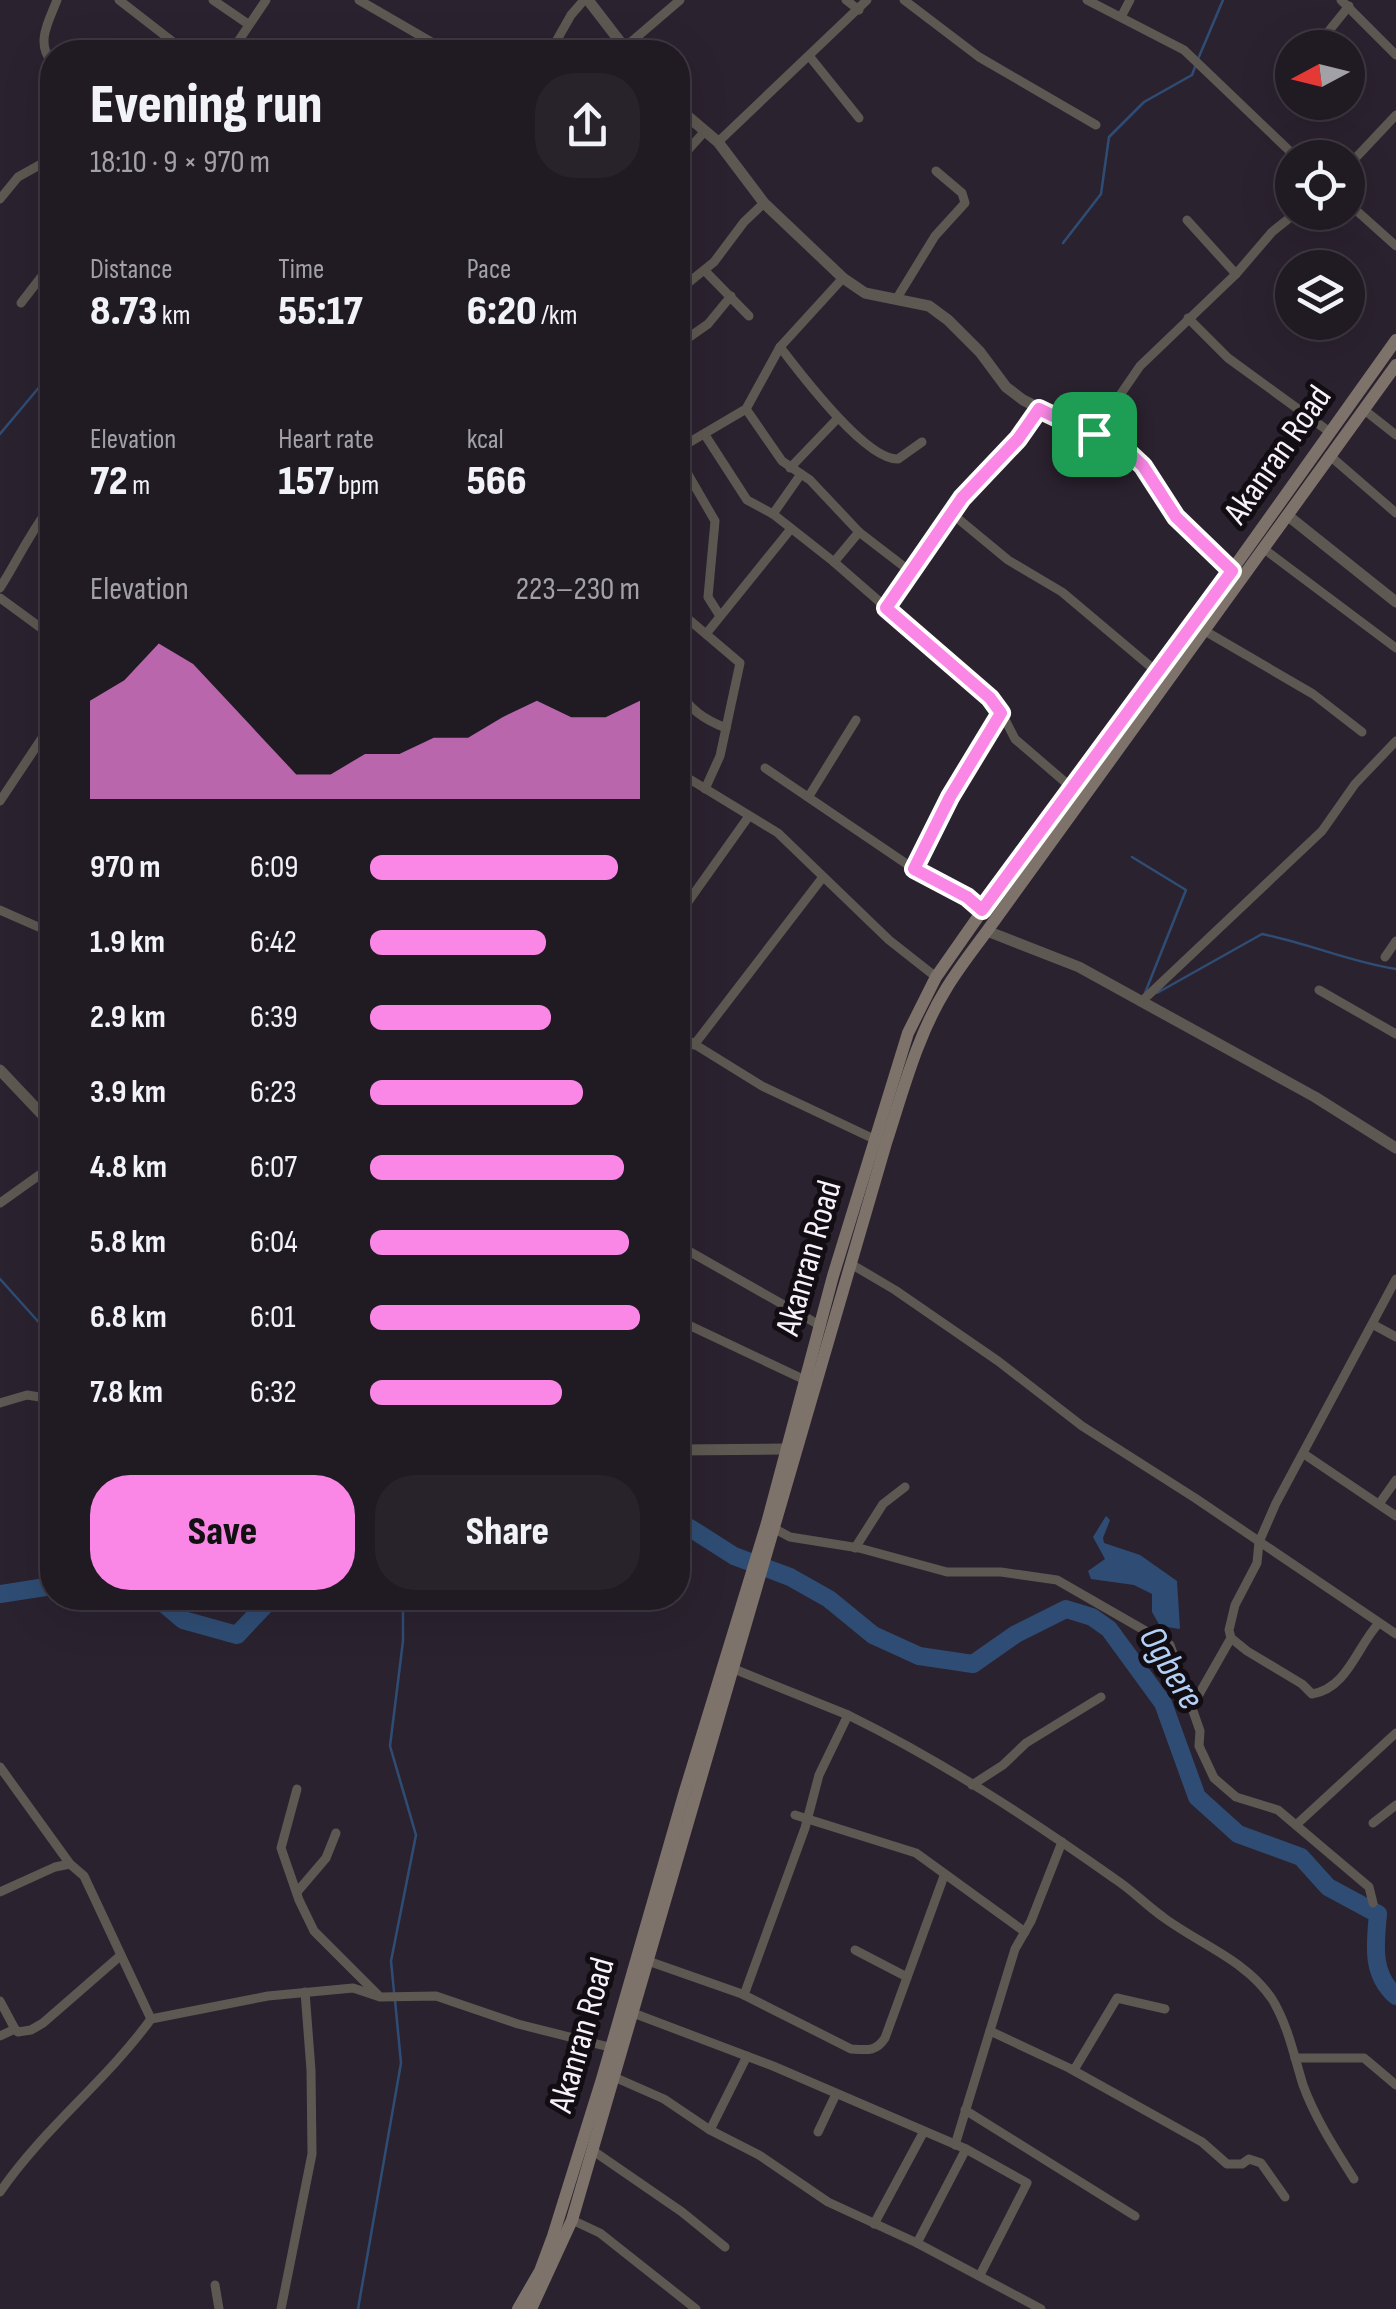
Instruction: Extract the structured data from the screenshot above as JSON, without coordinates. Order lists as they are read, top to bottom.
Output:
{
  "streets": {
    "main road": ["Akanran Road"]
  },
  "water": ["Ogbere"],
  "north": "left",
  "page": {
    "heading": ["Evening run", "18:10 · 9 × 970 m"],
    "stats": [
      ["Distance", "8.73 km"],
      ["Time", "55:17"],
      ["Pace", "6:20 /km"],
      ["Elevation", "72 m"],
      ["Heart rate", "157 bpm"],
      ["kcal", "566"]
    ],
    "chart": ["Elevation", "223–230 m"],
    "list": [
      {
        "name": "970 m",
        "note": "6:09"
      },
      {
        "name": "1.9 km",
        "note": "6:42"
      },
      {
        "name": "2.9 km",
        "note": "6:39"
      },
      {
        "name": "3.9 km",
        "note": "6:23"
      },
      {
        "name": "4.8 km",
        "note": "6:07"
      },
      {
        "name": "5.8 km",
        "note": "6:04"
      },
      {
        "name": "6.8 km",
        "note": "6:01"
      },
      {
        "name": "7.8 km",
        "note": "6:32"
      }
    ],
    "buttons": ["Save", "Share"]
  }
}
